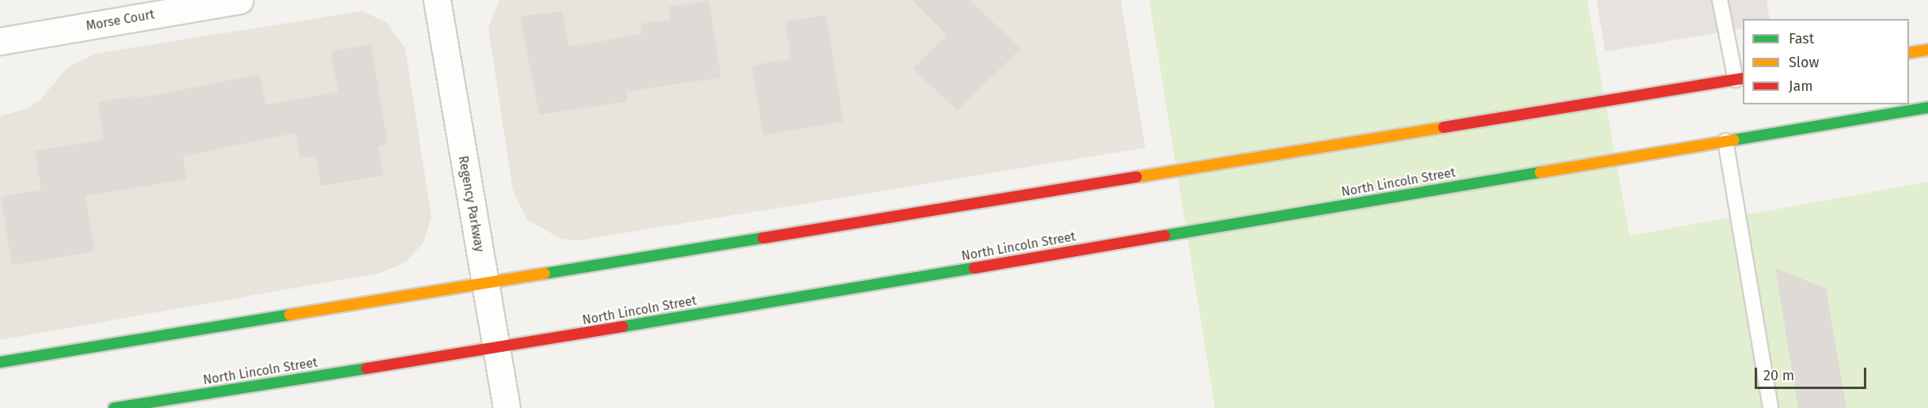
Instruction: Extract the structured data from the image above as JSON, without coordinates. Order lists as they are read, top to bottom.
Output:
{
  "streets": {
    "street": ["Morse Court", "North Lincoln Street", "Regency Parkway"]
  },
  "crossings": [
    ["North Lincoln Street", "Regency Parkway"]
  ],
  "legend": ["Fast", "Slow", "Jam"],
  "scale_bar": "20 m"
}
